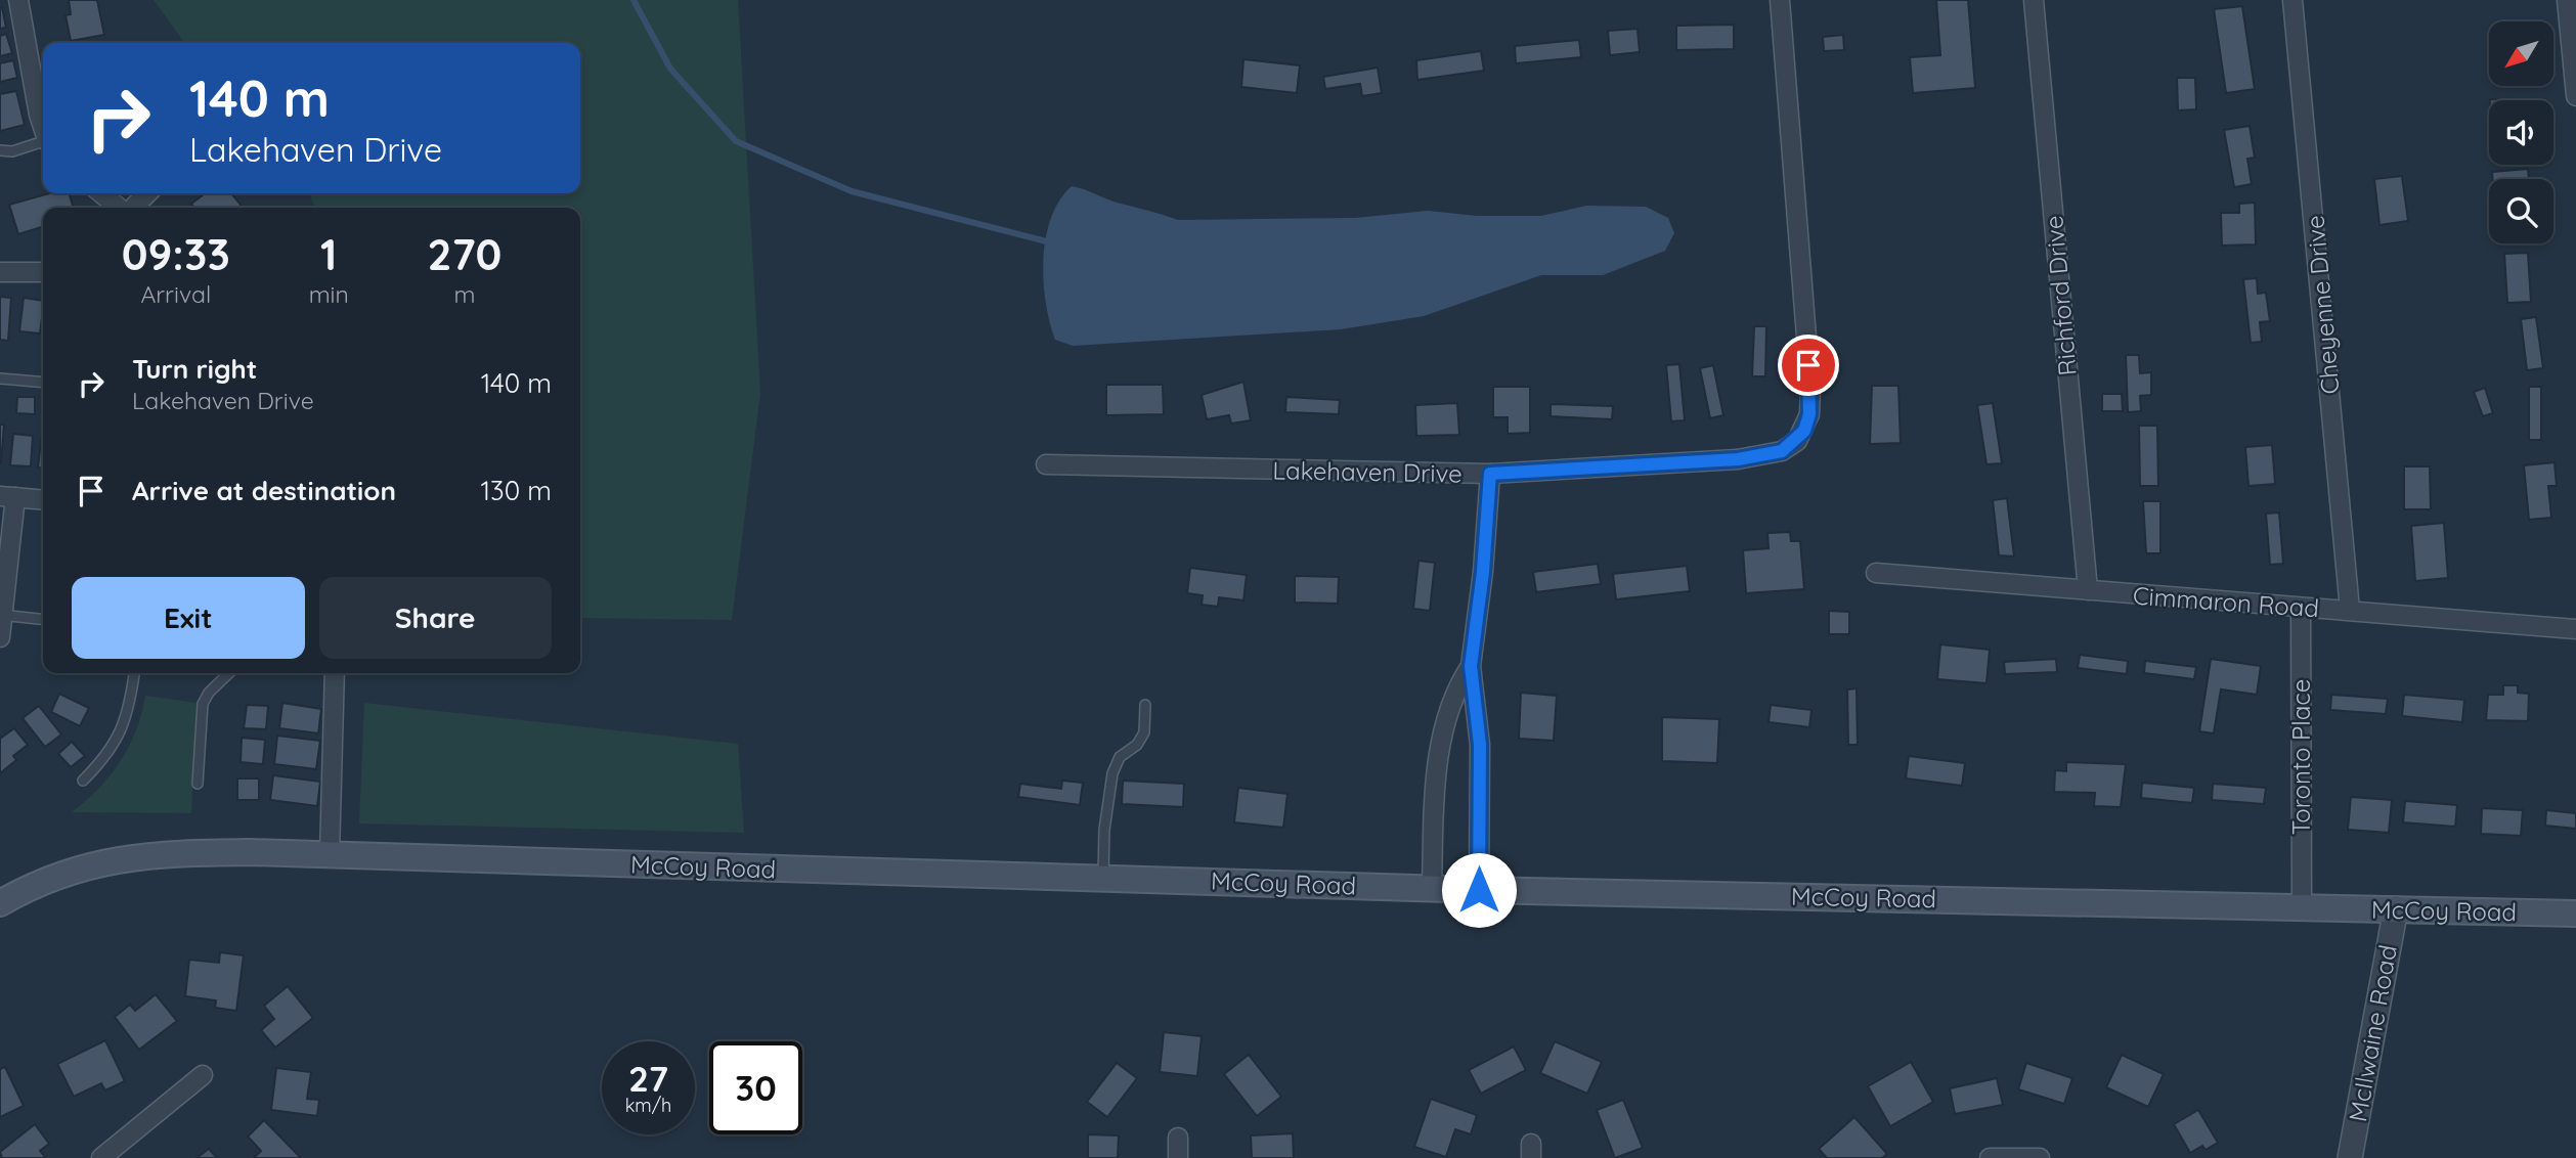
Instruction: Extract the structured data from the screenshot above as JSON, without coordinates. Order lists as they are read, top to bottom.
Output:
{
  "streets": {
    "main road": ["McCoy Road"],
    "street": [
      "Richford Drive",
      "Cheyenne Drive",
      "Lakehaven Drive",
      "Cimmaron Road",
      "Toronto Place",
      "McIlwaine Road"
    ]
  },
  "crossings": [
    ["Richford Drive", "Cimmaron Road"],
    ["Cheyenne Drive", "Cimmaron Road"],
    ["Cimmaron Road", "Toronto Place"],
    ["Toronto Place", "McCoy Road"],
    ["McCoy Road", "McIlwaine Road"]
  ],
  "north": "bottom left",
  "page": {
    "turn": ["140 m", "Lakehaven Drive"],
    "eta": [
      "09:33",
      "Arrival",
      "1",
      "min",
      "270",
      "m"
    ],
    "list": [
      {
        "name": "Turn right",
        "note": "Lakehaven Drive",
        "value": "140 m"
      },
      {
        "name": "Arrive at destination",
        "value": "130 m"
      }
    ],
    "buttons": ["Exit", "Share"],
    "speed": "27 km/h",
    "limit": "30"
  }
}
